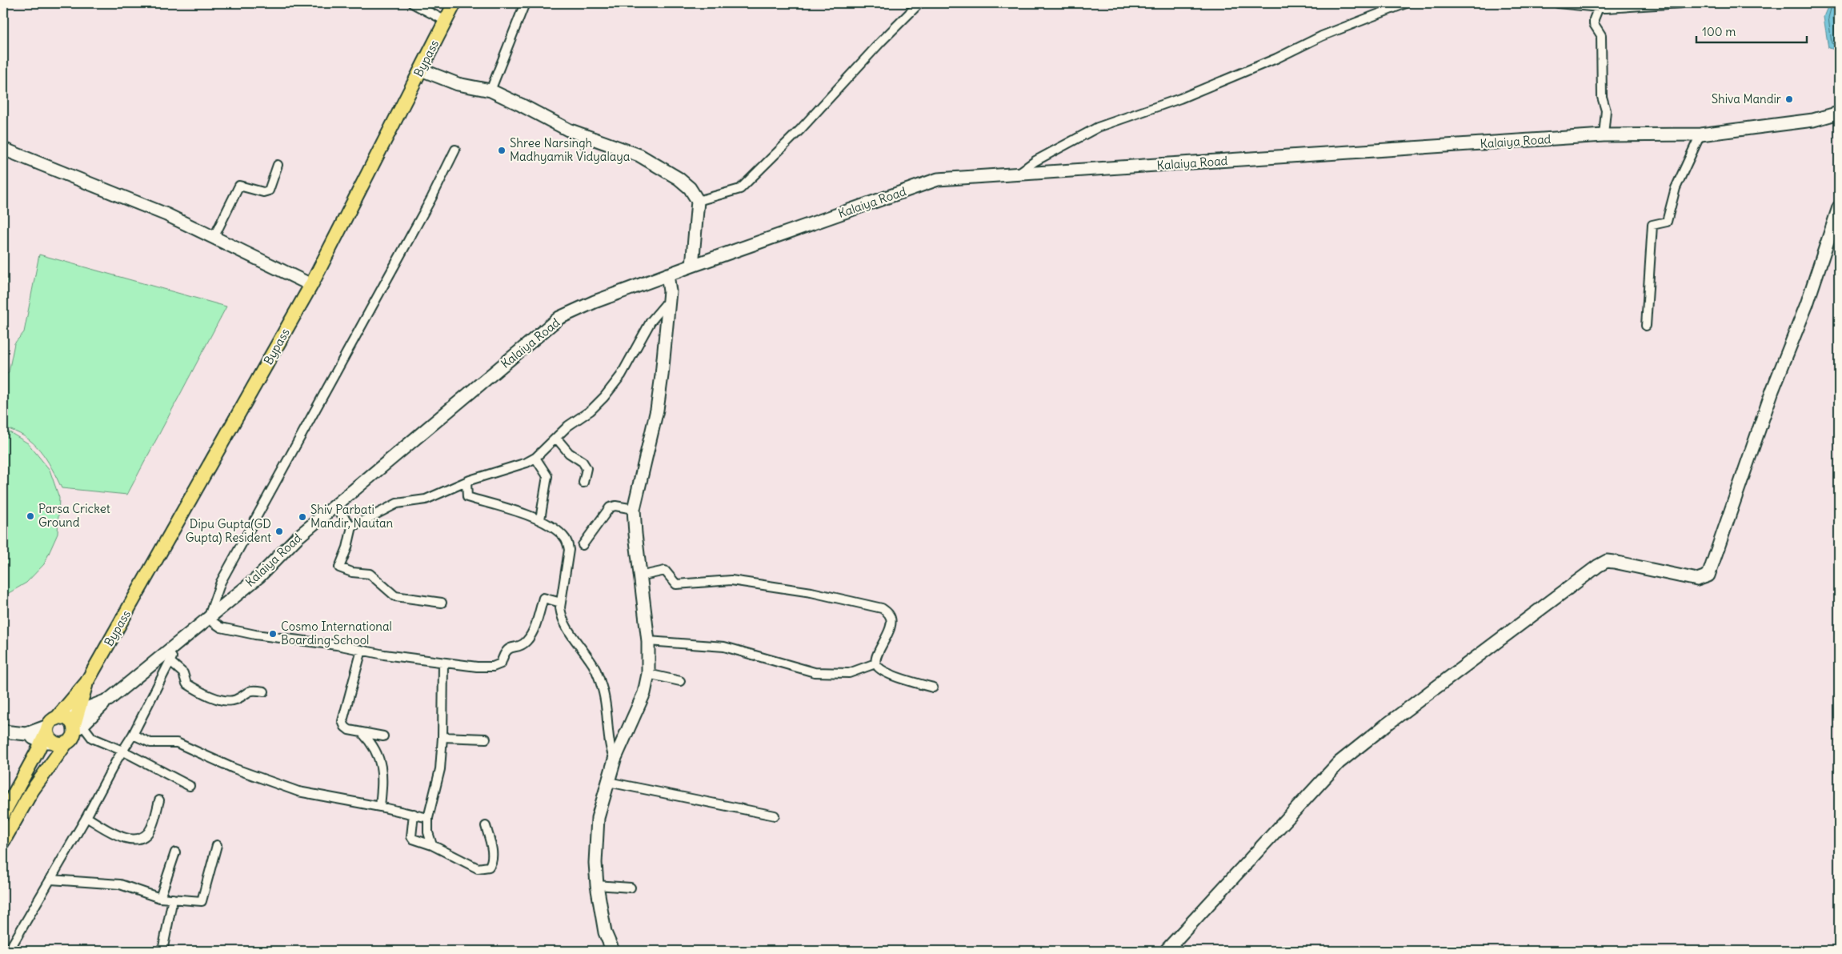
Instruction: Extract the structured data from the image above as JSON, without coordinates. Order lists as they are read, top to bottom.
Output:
{
  "streets": {
    "main road": ["Bypass", "Kalaiya Road"]
  },
  "places": [
    "Shiva Mandir",
    "Shree Narsingh Madhyamik Vidyalaya",
    "Parsa Cricket Ground",
    "Shiv Parbati Mandir, Nautan",
    "Dipu Gupta(GD Gupta) Resident",
    "Cosmo International Boarding School"
  ],
  "scale_bar": "100 m"
}
